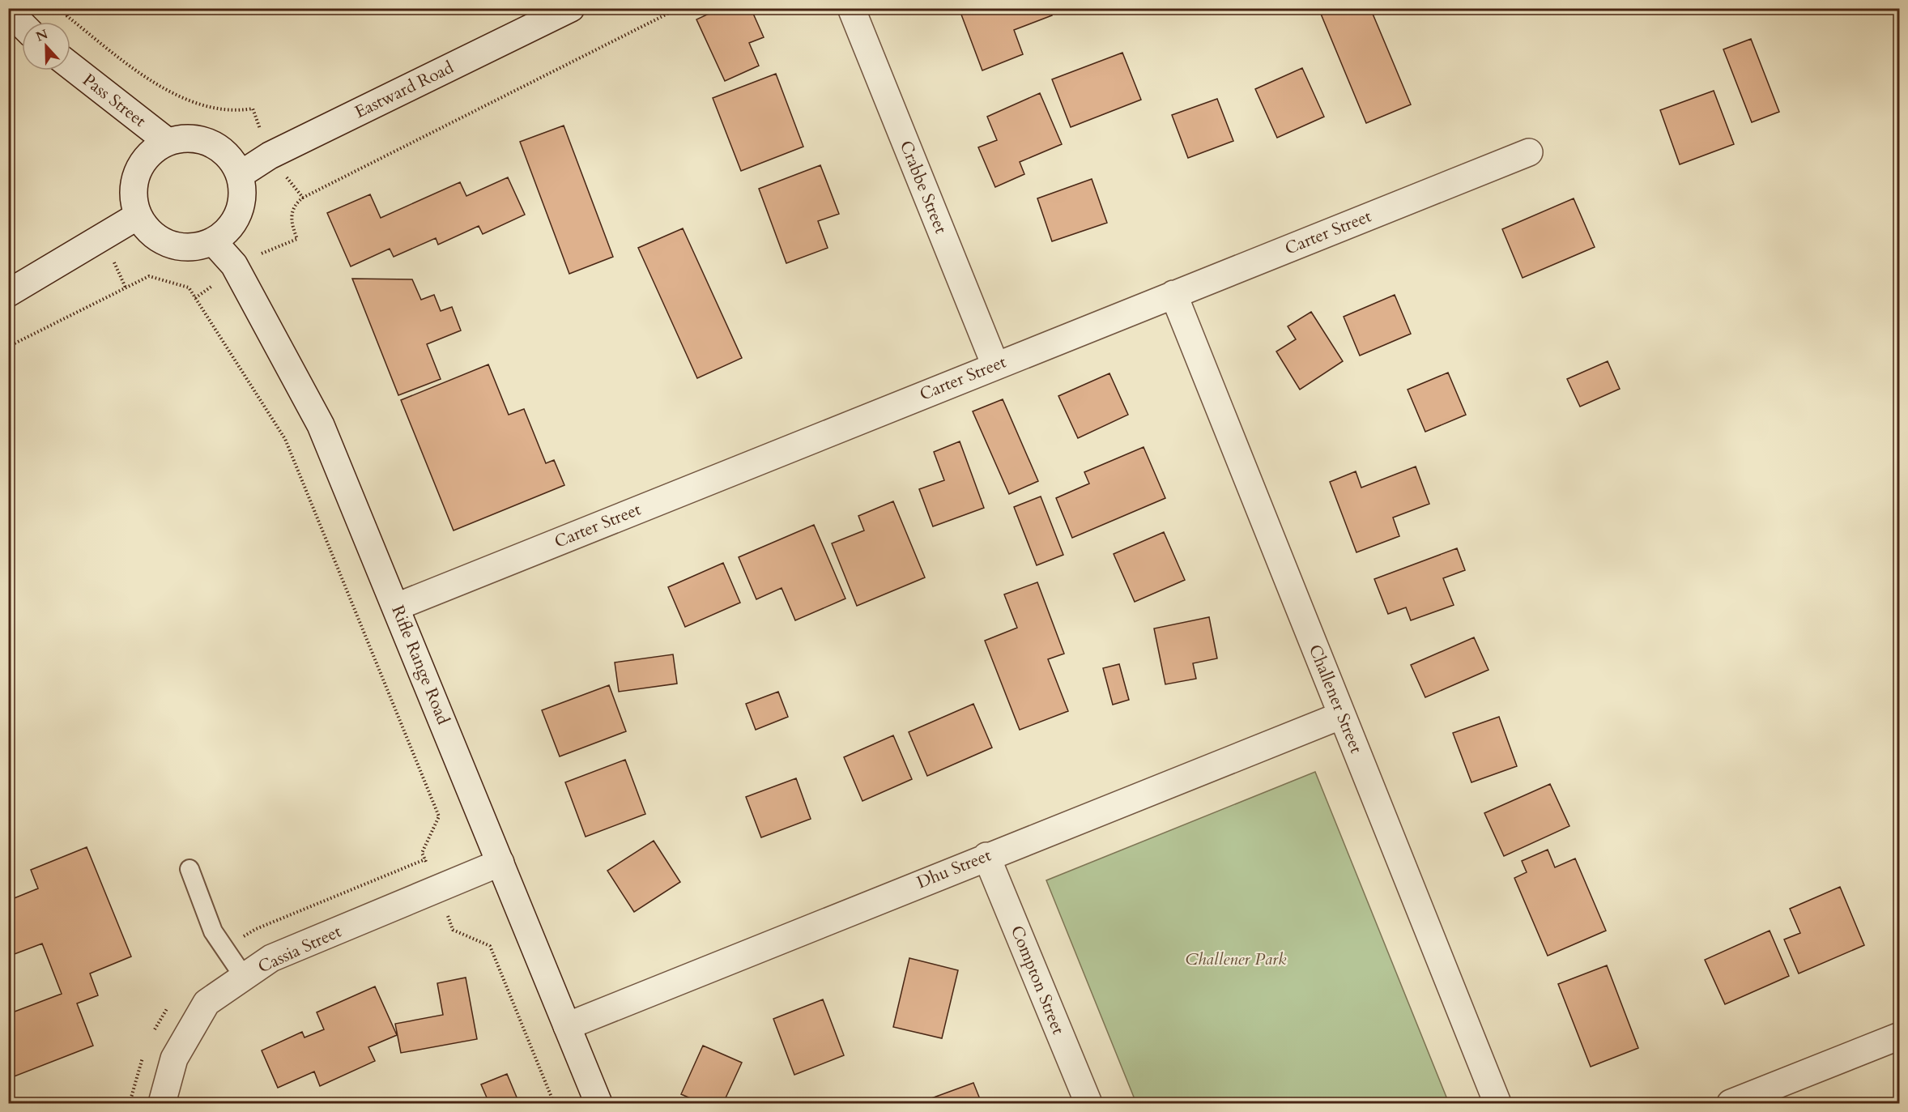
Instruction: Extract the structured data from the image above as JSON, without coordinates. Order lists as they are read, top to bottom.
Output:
{
  "streets": {
    "street": [
      "Eastward Road",
      "Pass Street",
      "Crabbe Street",
      "Carter Street",
      "Rifle Range Road",
      "Challener Street",
      "Dhu Street",
      "Cassia Street",
      "Compton Street"
    ]
  },
  "crossings": [
    ["Eastward Road", "Pass Street"],
    ["Eastward Road", "Rifle Range Road"],
    ["Pass Street", "Rifle Range Road"],
    ["Crabbe Street", "Carter Street"],
    ["Carter Street", "Rifle Range Road"],
    ["Carter Street", "Challener Street"],
    ["Rifle Range Road", "Dhu Street"],
    ["Rifle Range Road", "Cassia Street"],
    ["Challener Street", "Dhu Street"],
    ["Dhu Street", "Compton Street"]
  ],
  "parks": ["Challener Park"],
  "north": "top"
}
